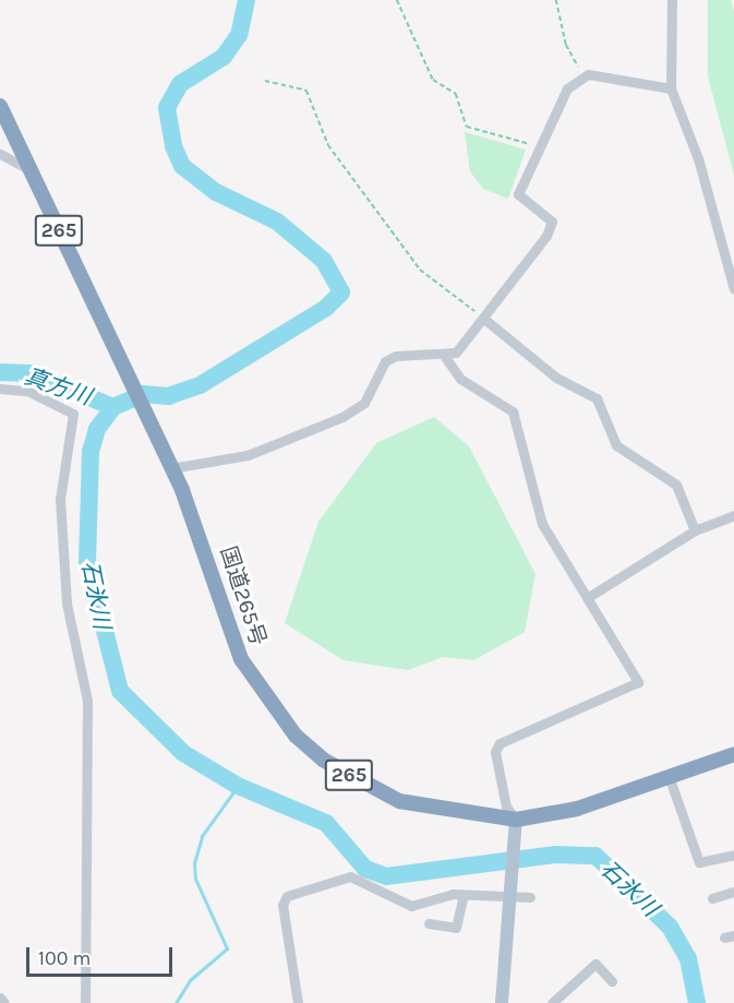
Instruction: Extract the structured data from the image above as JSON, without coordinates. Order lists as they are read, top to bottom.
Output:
{
  "streets": {
    "highway": ["265", "国道265号"]
  },
  "water": ["真方川", "石氷川"],
  "scale_bar": "100 m"
}
